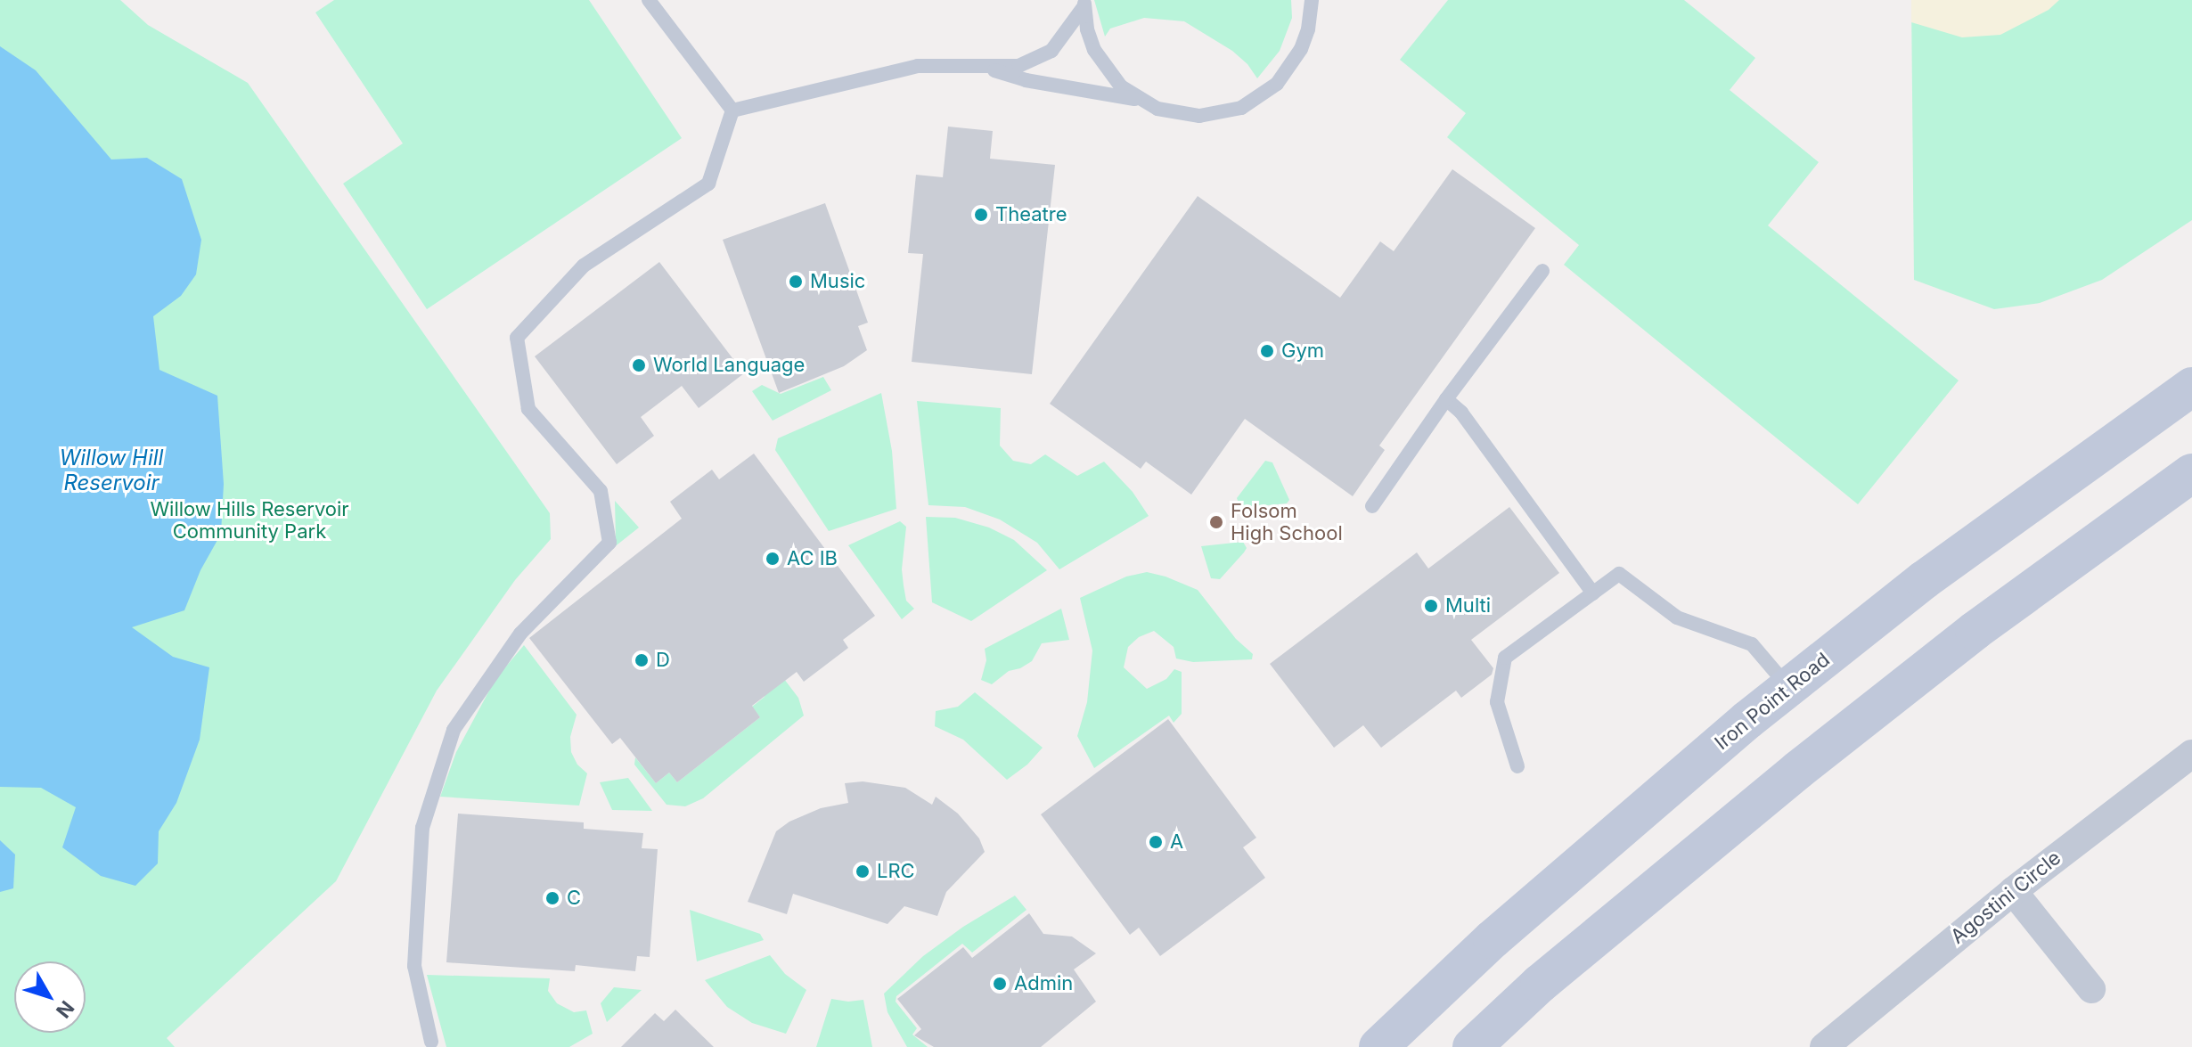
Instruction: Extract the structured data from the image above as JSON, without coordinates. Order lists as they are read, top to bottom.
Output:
{
  "streets": {
    "main road": ["Iron Point Road"],
    "street": ["Agostini Circle"]
  },
  "water": ["Willow Hill Reservoir"],
  "parks": ["Willow Hills Reservoir Community Park"],
  "places": [
    "Theatre",
    "Music",
    "Gym",
    "World Language",
    "Folsom High School",
    "AC IB",
    "Multi",
    "D",
    "A",
    "LRC",
    "C",
    "Admin"
  ],
  "north": "bottom right"
}
